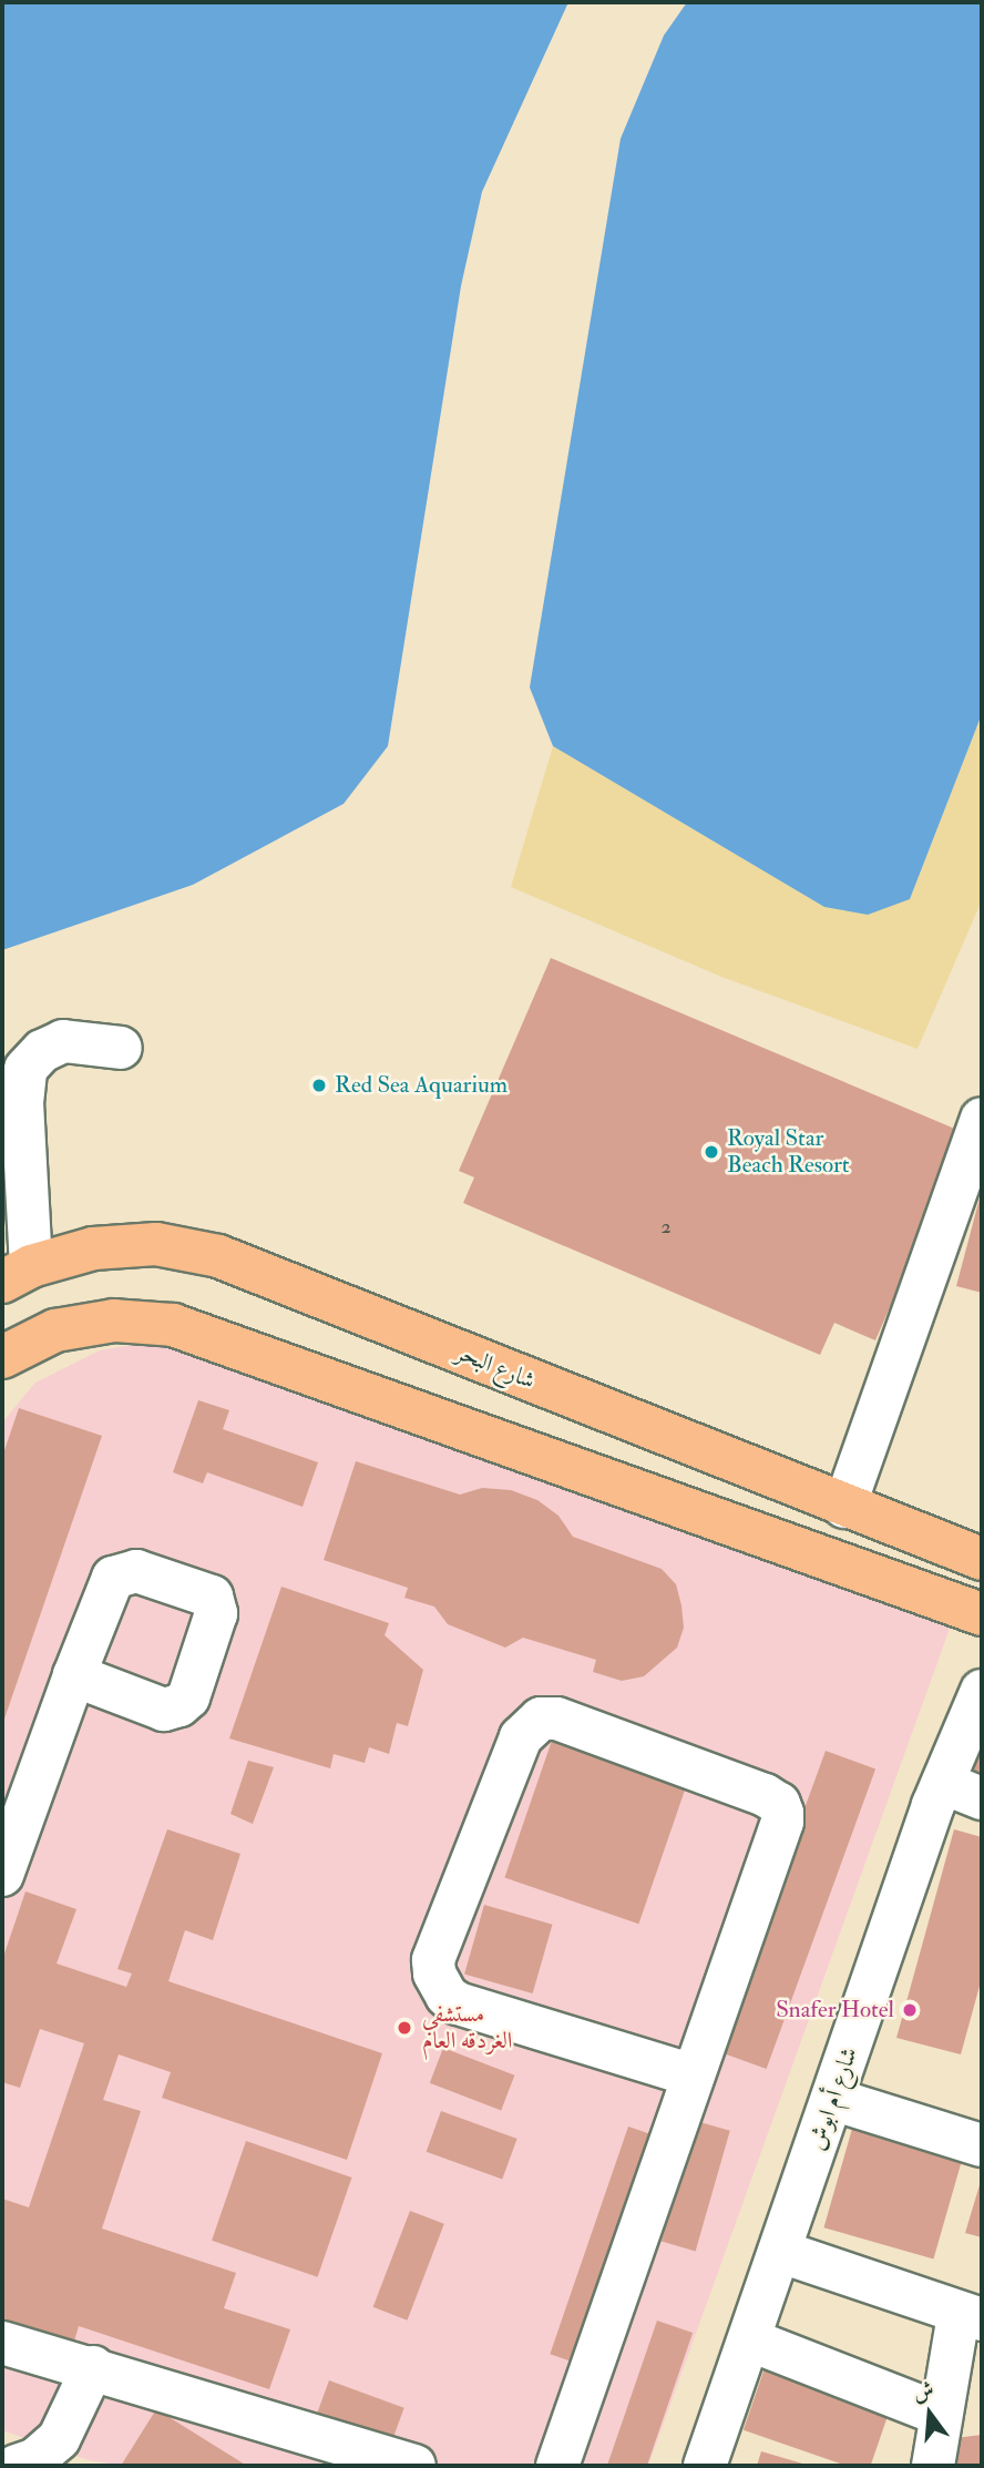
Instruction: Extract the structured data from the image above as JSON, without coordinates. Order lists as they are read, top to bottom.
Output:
{
  "streets": {
    "main road": ["شارع البحر"],
    "street": ["شارع أم ابوش"]
  },
  "places": [
    "Red Sea Aquarium",
    "Royal Star Beach Resort",
    "Snafer Hotel",
    "مستشفي الغردقه العام"
  ],
  "house_numbers": ["2"],
  "north": "top"
}
